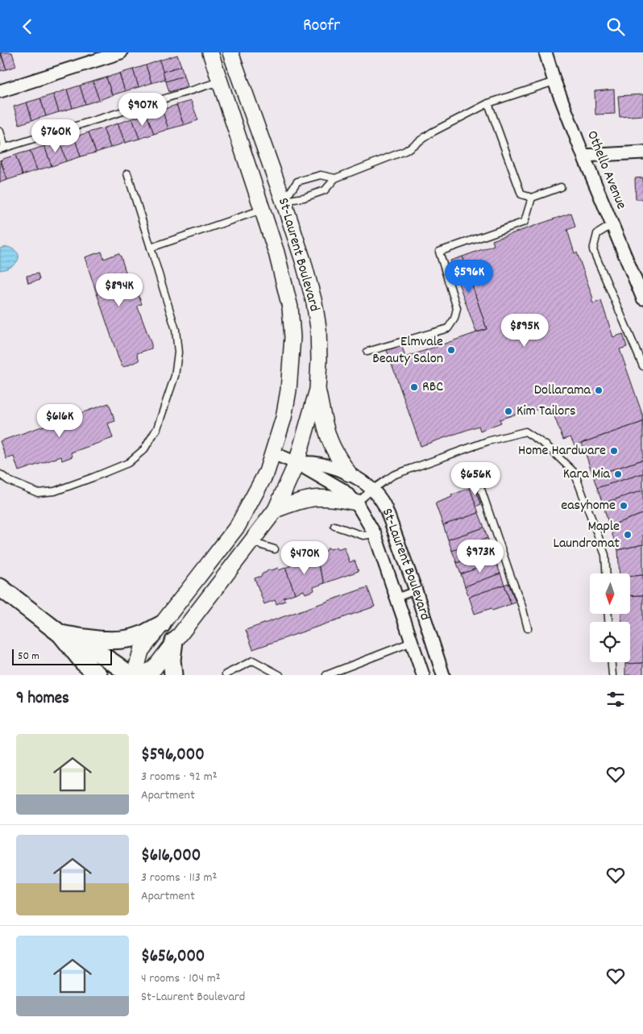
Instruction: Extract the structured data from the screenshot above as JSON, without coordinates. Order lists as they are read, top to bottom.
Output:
{
  "streets": {
    "street": ["Othello Avenue", "St-Laurent Boulevard"]
  },
  "places": [
    "Elmvale Beauty Salon",
    "RBC",
    "Dollarama",
    "Kim Tailors",
    "Home Hardware",
    "Kara Mia",
    "easyhome",
    "Maple Laundromat"
  ],
  "scale_bar": "50 m",
  "north": "bottom",
  "page": {
    "header": "Roofr",
    "price": [
      "$907K",
      "$760K",
      "$596K",
      "$894K",
      "$895K",
      "$616K",
      "$656K",
      "$973K",
      "$470K"
    ],
    "scale": "50 m",
    "heading": "9 homes",
    "list": [
      {
        "name": "$596,000",
        "note": "3 rooms · 92 m² · Apartment"
      },
      {
        "name": "$616,000",
        "note": "3 rooms · 113 m² · Apartment"
      },
      {
        "name": "$656,000",
        "note": "4 rooms · 104 m² · St-Laurent Boulevard"
      }
    ]
  }
}
